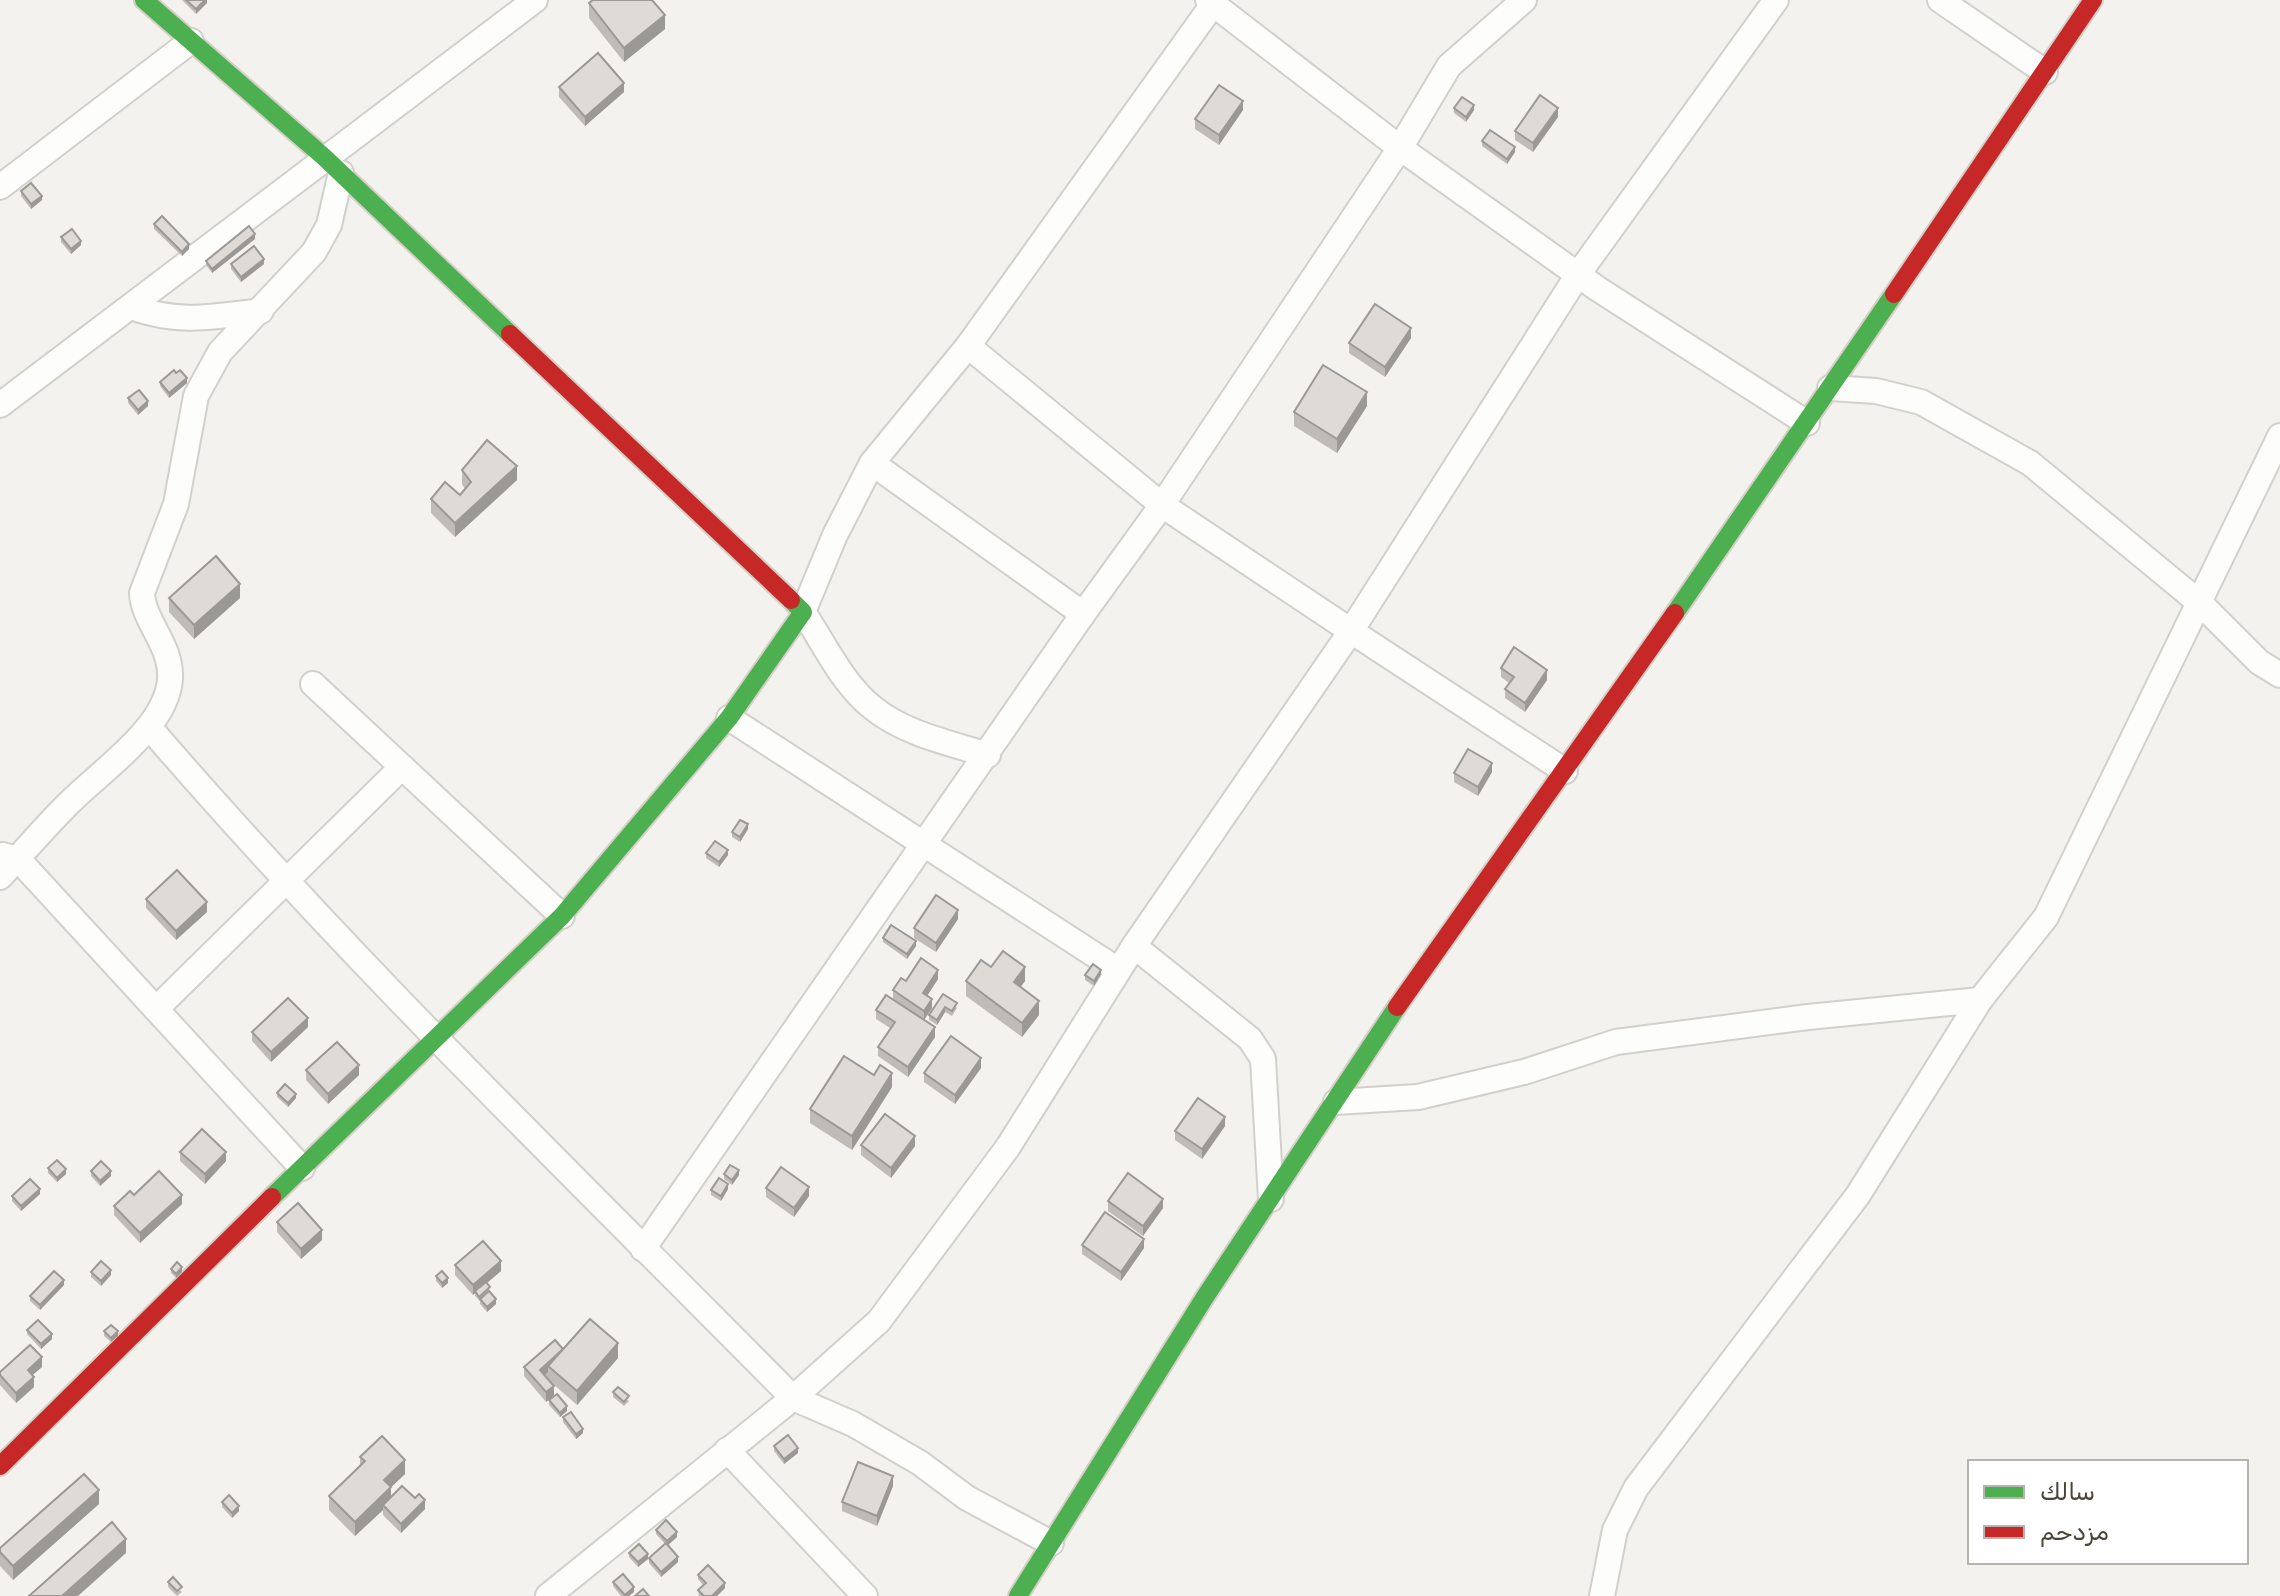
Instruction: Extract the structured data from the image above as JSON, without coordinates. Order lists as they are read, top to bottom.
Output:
{
  "legend": ["سالك", "مزدحم"]
}
